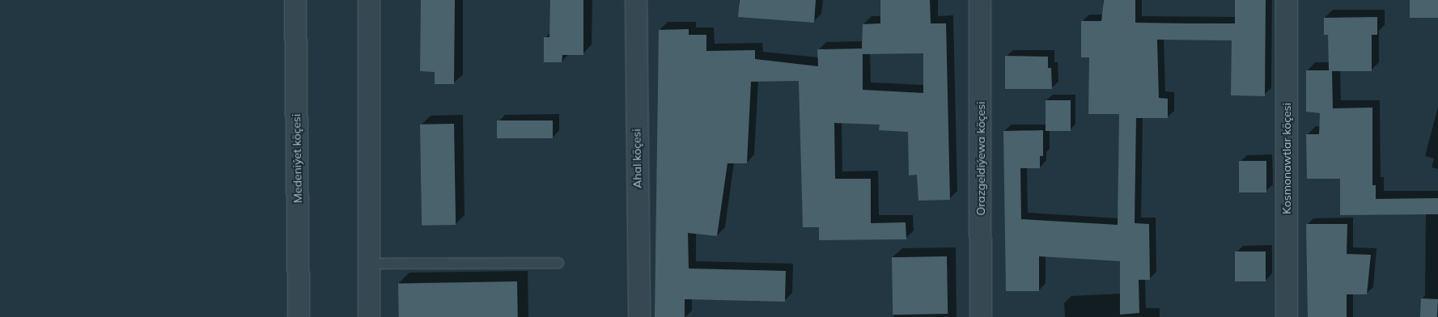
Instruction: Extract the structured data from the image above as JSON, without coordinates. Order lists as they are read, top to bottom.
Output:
{
  "streets": {
    "street": [
      "Medeniýet köçesi",
      "Ahal köçesi",
      "Orazgeldiýewa köçesi",
      "Kosmonawtlar köçesi"
    ]
  }
}
